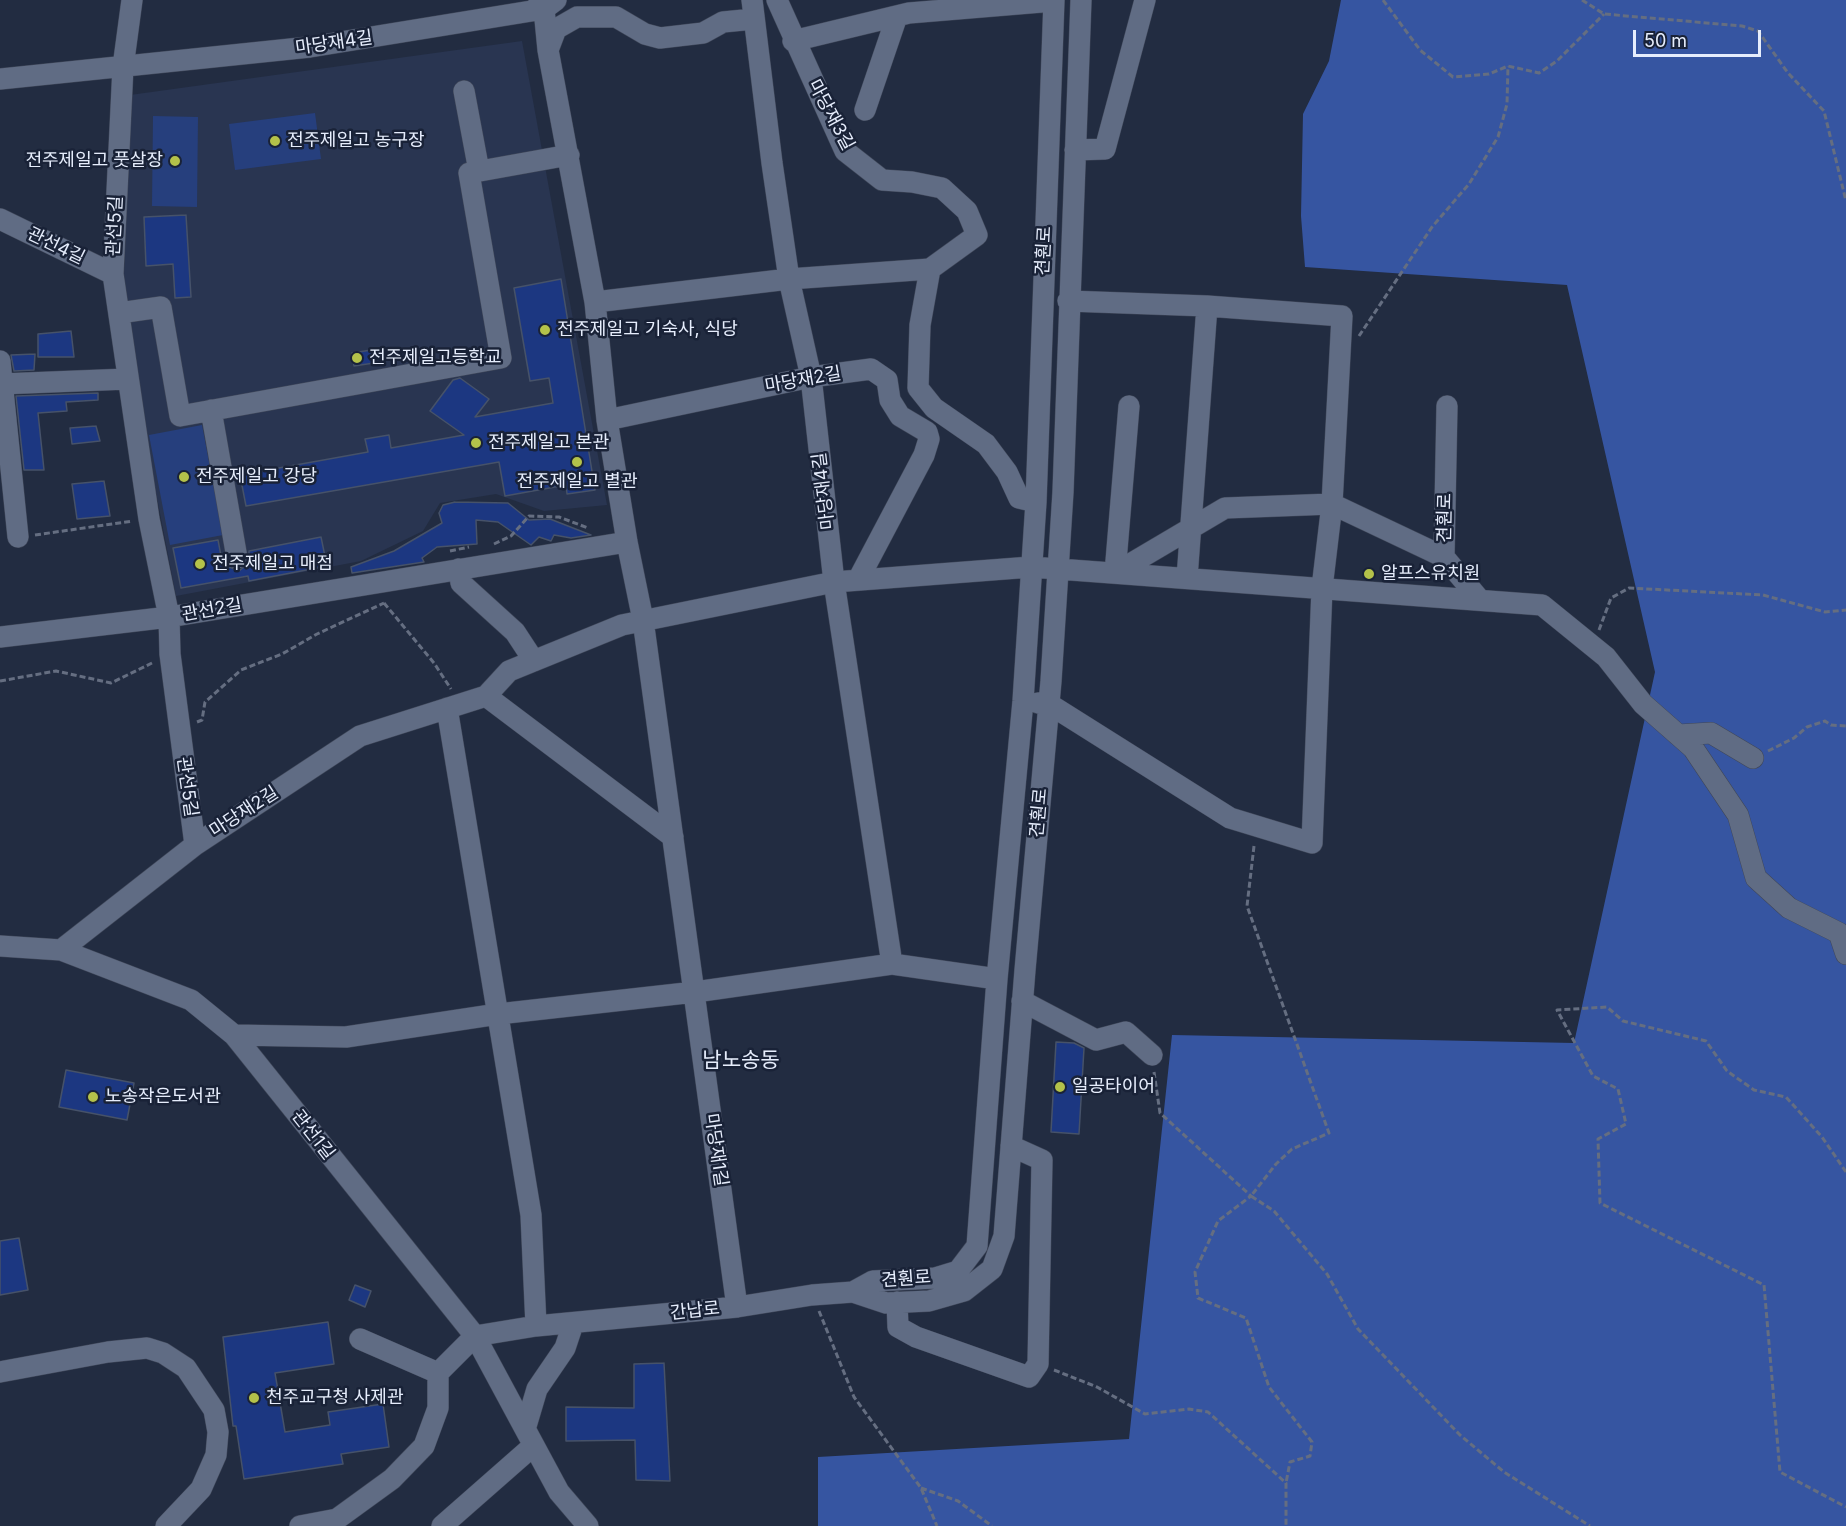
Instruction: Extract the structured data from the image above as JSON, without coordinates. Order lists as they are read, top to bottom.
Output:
{
  "streets": {
    "street": [
      "마당재4길",
      "마당재3길",
      "관선5길",
      "관선4길",
      "견훤로",
      "마당재2길",
      "관선2길",
      "관선1길",
      "마당재1길",
      "간납로"
    ]
  },
  "crossings": [
    ["마당재4길", "관선5길"],
    ["마당재4길", "마당재2길"],
    ["관선5길", "관선4길"],
    ["관선5길", "마당재2길"],
    ["관선5길", "관선2길"],
    ["견훤로", "간납로"],
    ["마당재2길", "관선1길"],
    ["관선1길", "간납로"],
    ["마당재1길", "간납로"]
  ],
  "districts": ["남노송동"],
  "places": [
    "전주제일고 농구장",
    "전주제일고 풋살장",
    "전주제일고 기숙사, 식당",
    "전주제일고등학교",
    "전주제일고 본관",
    "전주제일고 별관",
    "전주제일고 강당",
    "전주제일고 매점",
    "알프스유치원",
    "일공타이어",
    "노송작은도서관",
    "천주교구청 사제관"
  ],
  "scale_bar": "50 m"
}
